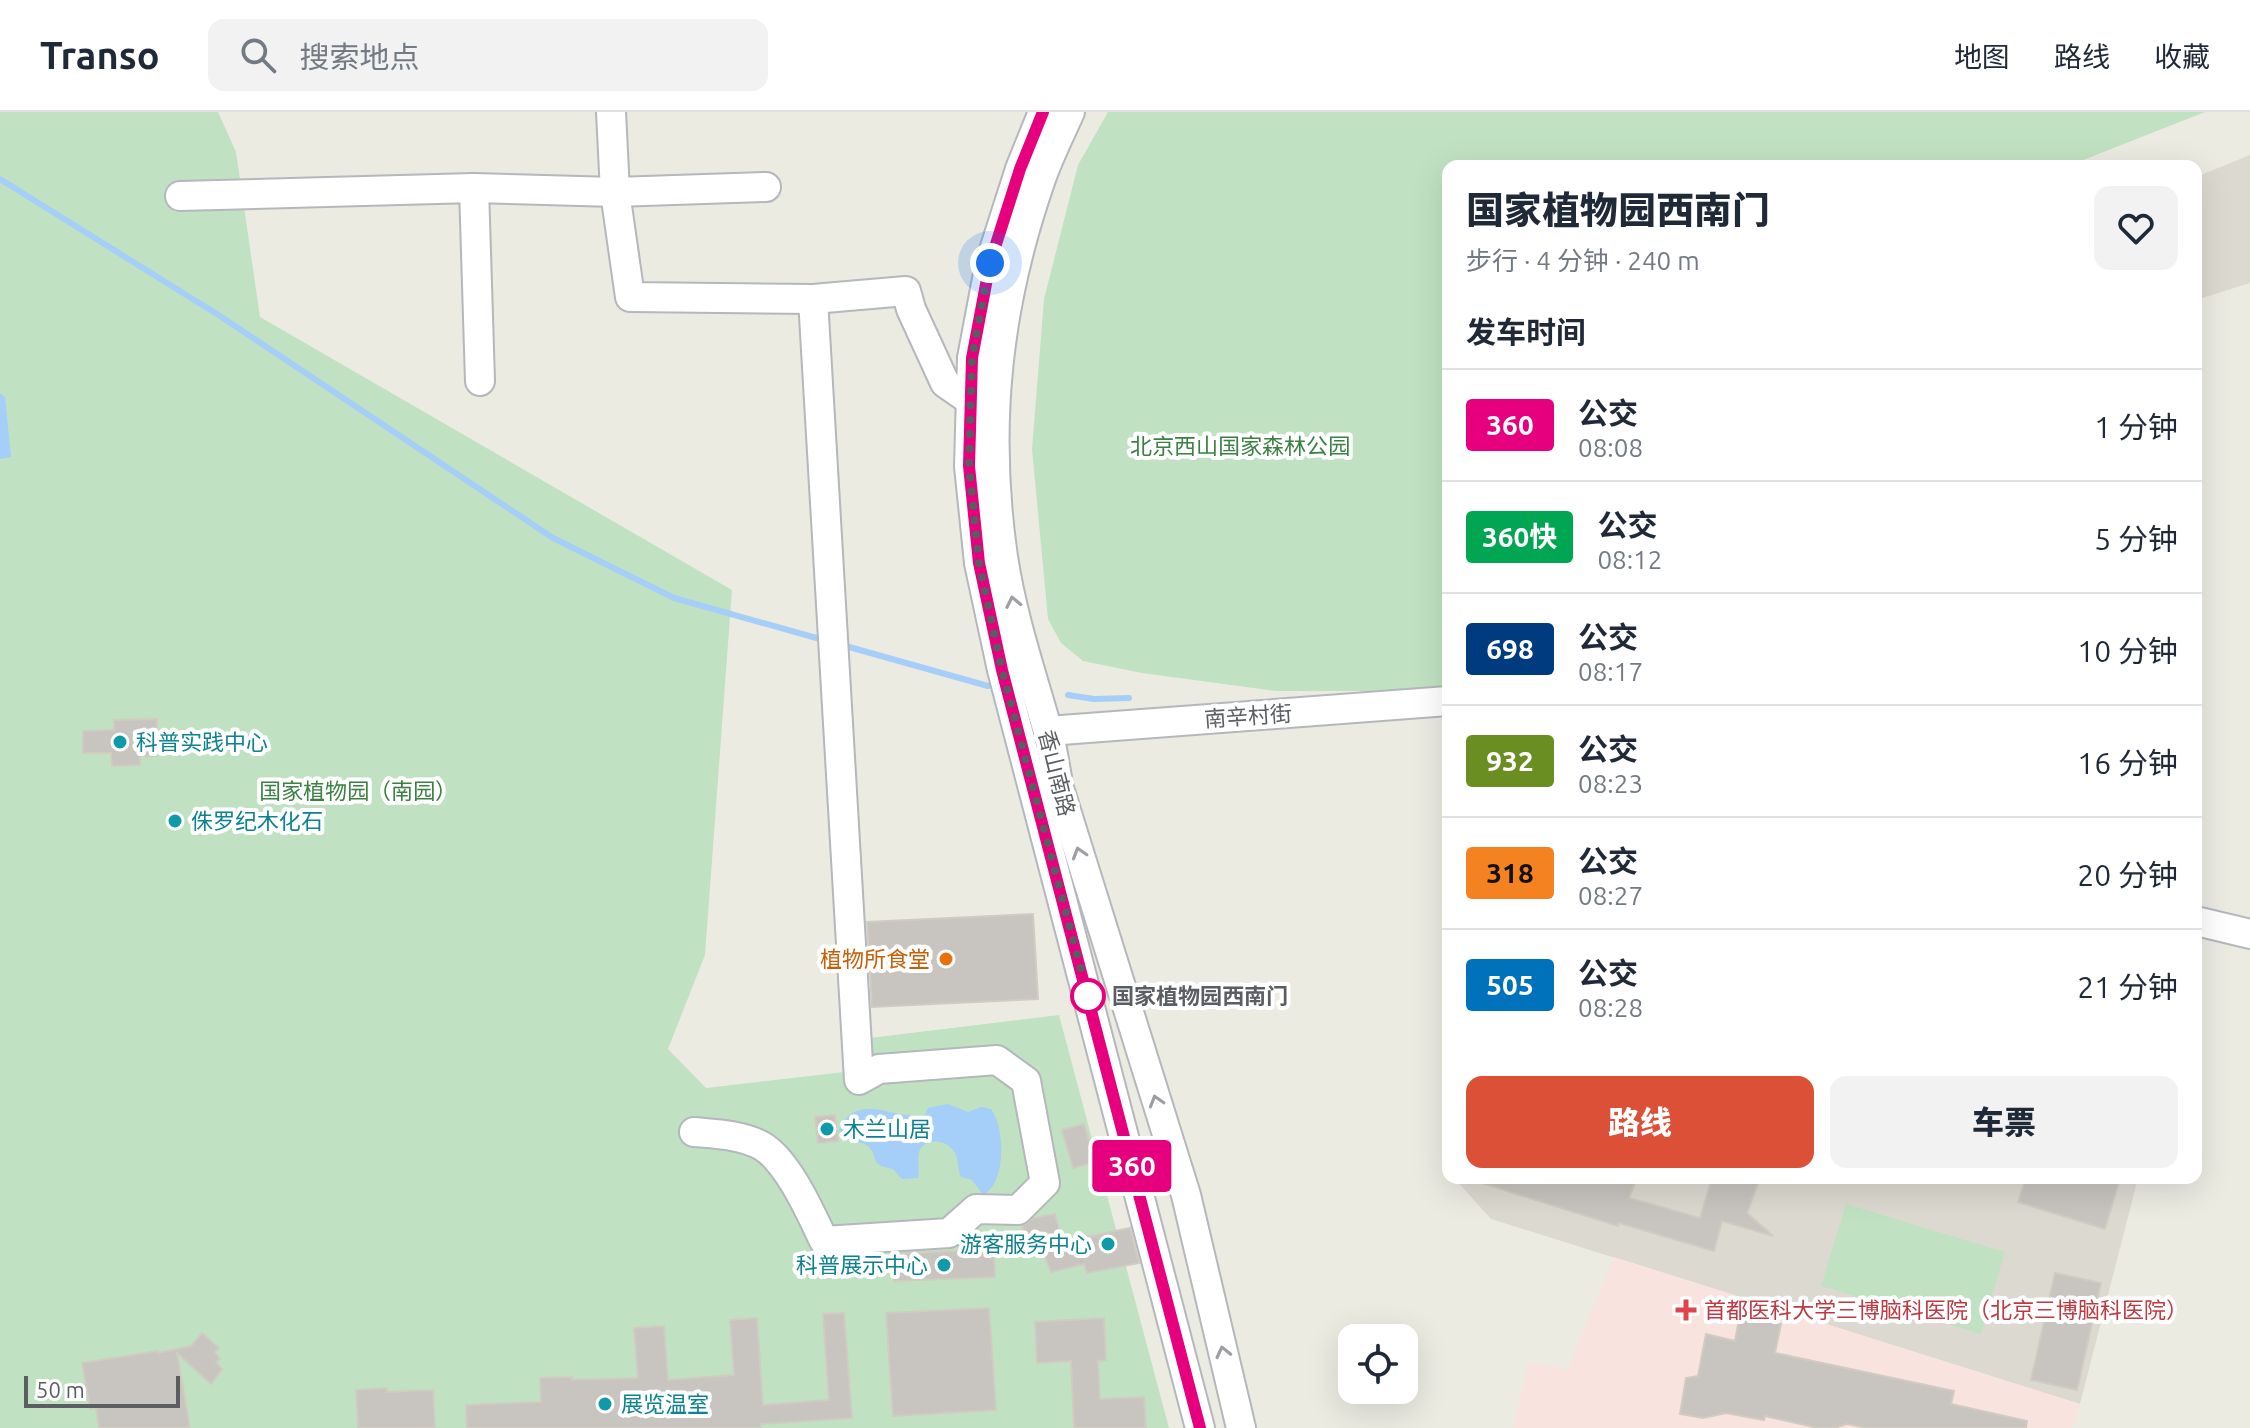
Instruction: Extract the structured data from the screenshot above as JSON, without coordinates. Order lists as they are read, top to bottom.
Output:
{
  "streets": {
    "street": ["南辛村街", "香山南路"]
  },
  "crossings": [
    ["南辛村街", "香山南路"]
  ],
  "parks": ["北京西山国家森林公园", "国家植物园（南园）"],
  "places": {
    "other": [
      "科普实践中心",
      "侏罗纪木化石",
      "植物所食堂",
      "国家植物园西南门",
      "木兰山居",
      "游客服务中心",
      "科普展示中心",
      "展览温室"
    ],
    "health": ["首都医科大学三博脑科医院（北京三博脑科医院）"]
  },
  "lines": ["bus line 360"],
  "scale_bar": "50 m",
  "page": {
    "header": "Transo",
    "search": "搜索地点",
    "nav": ["地图", "路线", "收藏"],
    "on_map": "360",
    "heading": [
      ["国家植物园西南门", "步行 · 4 分钟 · 240 m"],
      "发车时间"
    ],
    "list": [
      {
        "mark": "360",
        "name": "公交",
        "note": "08:08",
        "value": "1 分钟"
      },
      {
        "mark": "360快",
        "name": "公交",
        "note": "08:12",
        "value": "5 分钟"
      },
      {
        "mark": "698",
        "name": "公交",
        "note": "08:17",
        "value": "10 分钟"
      },
      {
        "mark": "932",
        "name": "公交",
        "note": "08:23",
        "value": "16 分钟"
      },
      {
        "mark": "318",
        "name": "公交",
        "note": "08:27",
        "value": "20 分钟"
      },
      {
        "mark": "505",
        "name": "公交",
        "note": "08:28",
        "value": "21 分钟"
      }
    ],
    "buttons": ["路线", "车票"],
    "scale": "50 m"
  }
}
